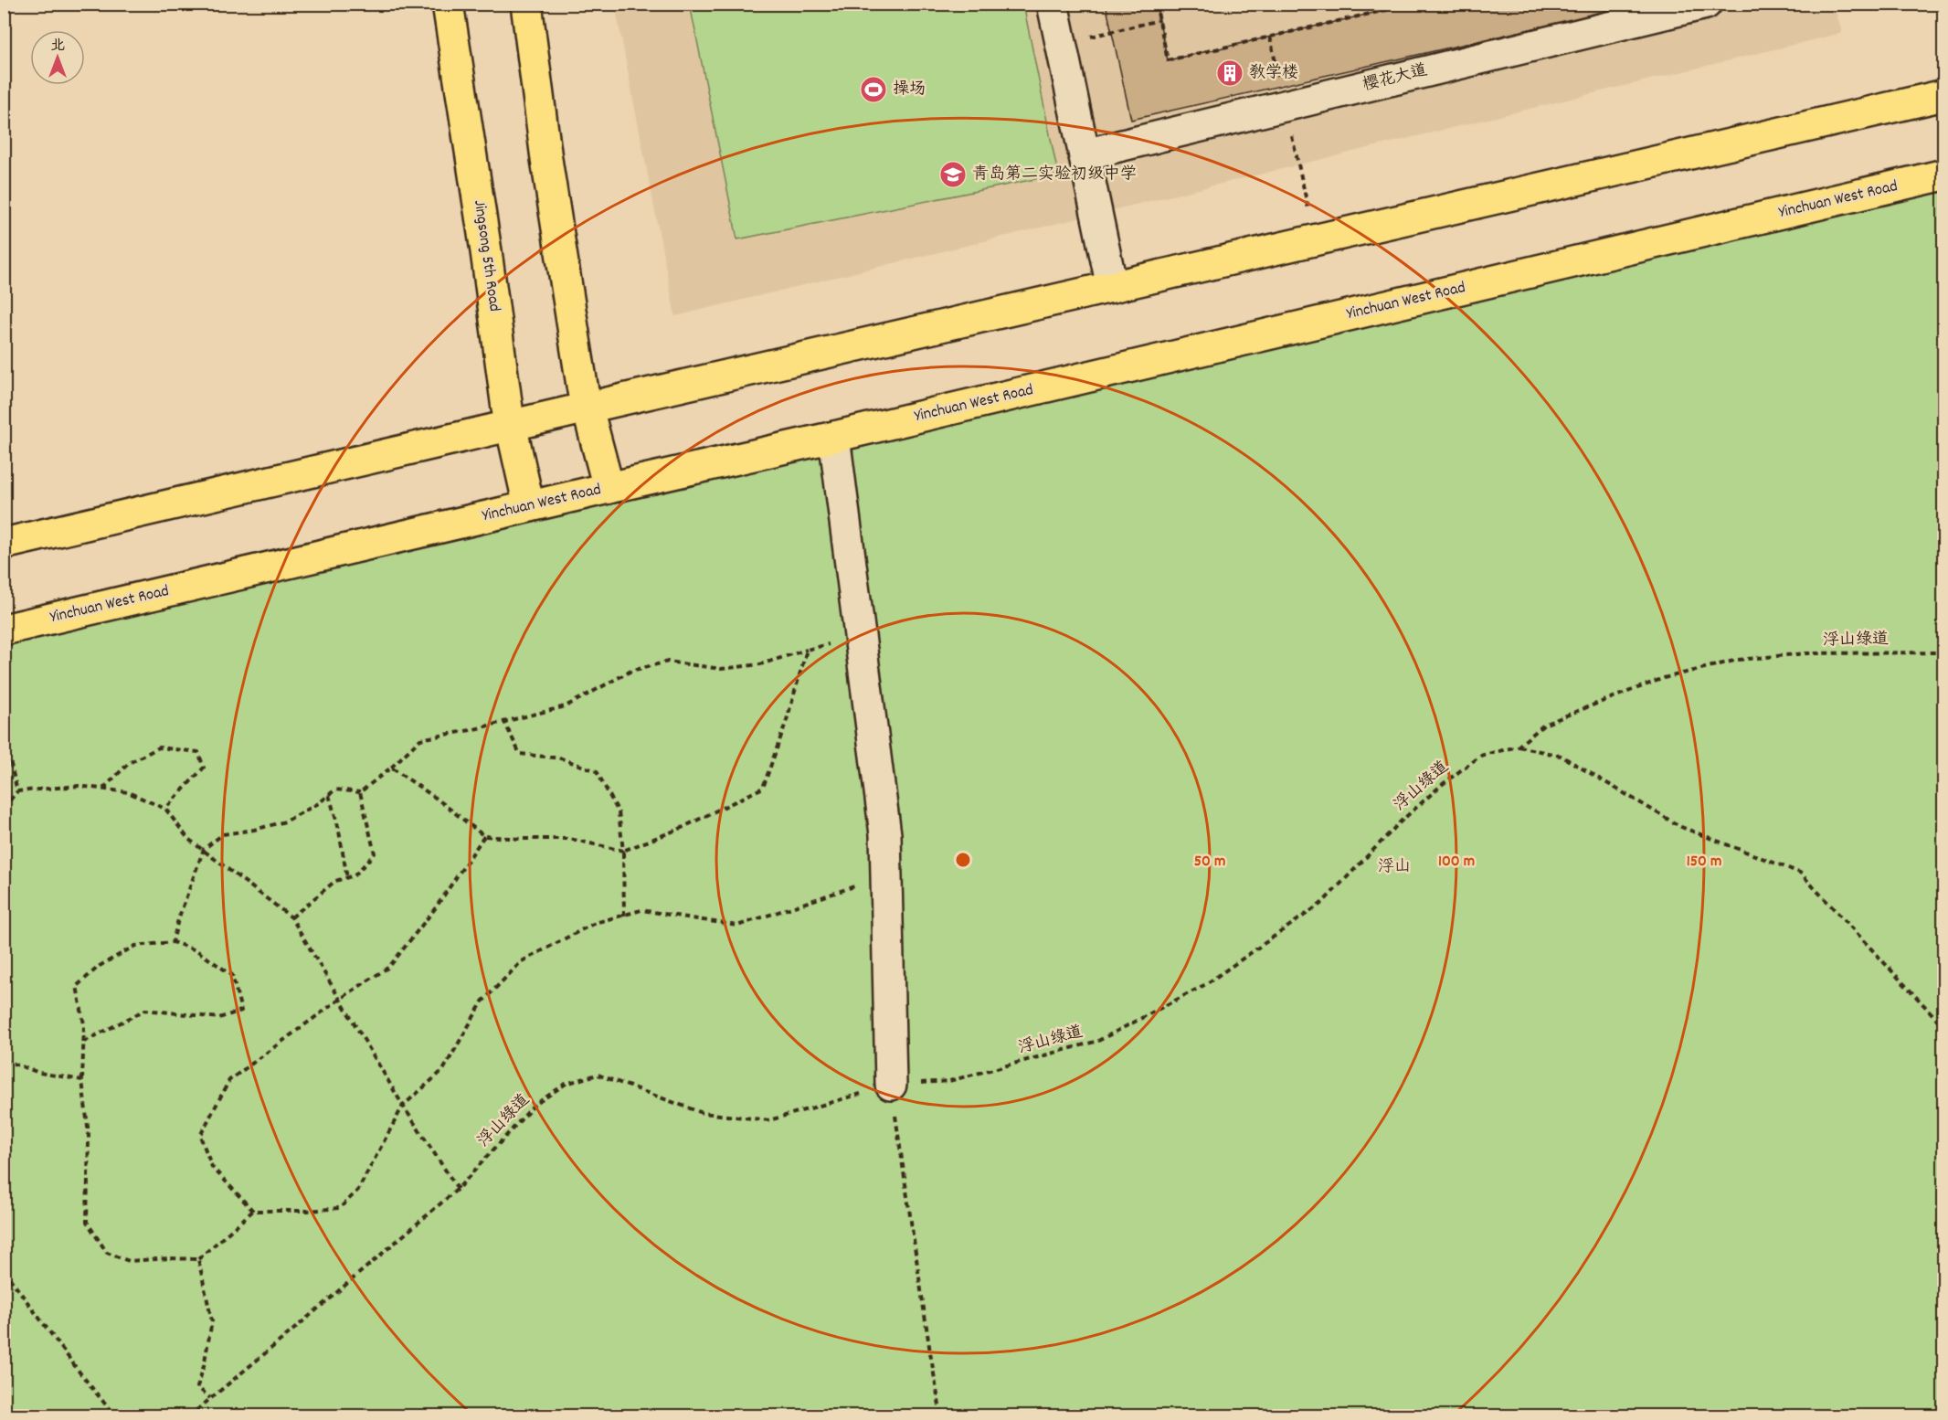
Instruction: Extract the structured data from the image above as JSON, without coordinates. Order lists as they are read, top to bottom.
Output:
{
  "streets": {
    "main road": ["Yinchuan West Road", "Jingsong 5th Road"],
    "street": ["樱花大道"],
    "path": ["浮山绿道"]
  },
  "crossings": [
    ["Yinchuan West Road", "Jingsong 5th Road"]
  ],
  "parks": ["浮山"],
  "places": {
    "building": ["教学楼"],
    "sports": ["操场"],
    "school or university": ["青岛第二实验初级中学"]
  },
  "north": "top",
  "rings": ["50 m", "100 m", "150 m"]
}
